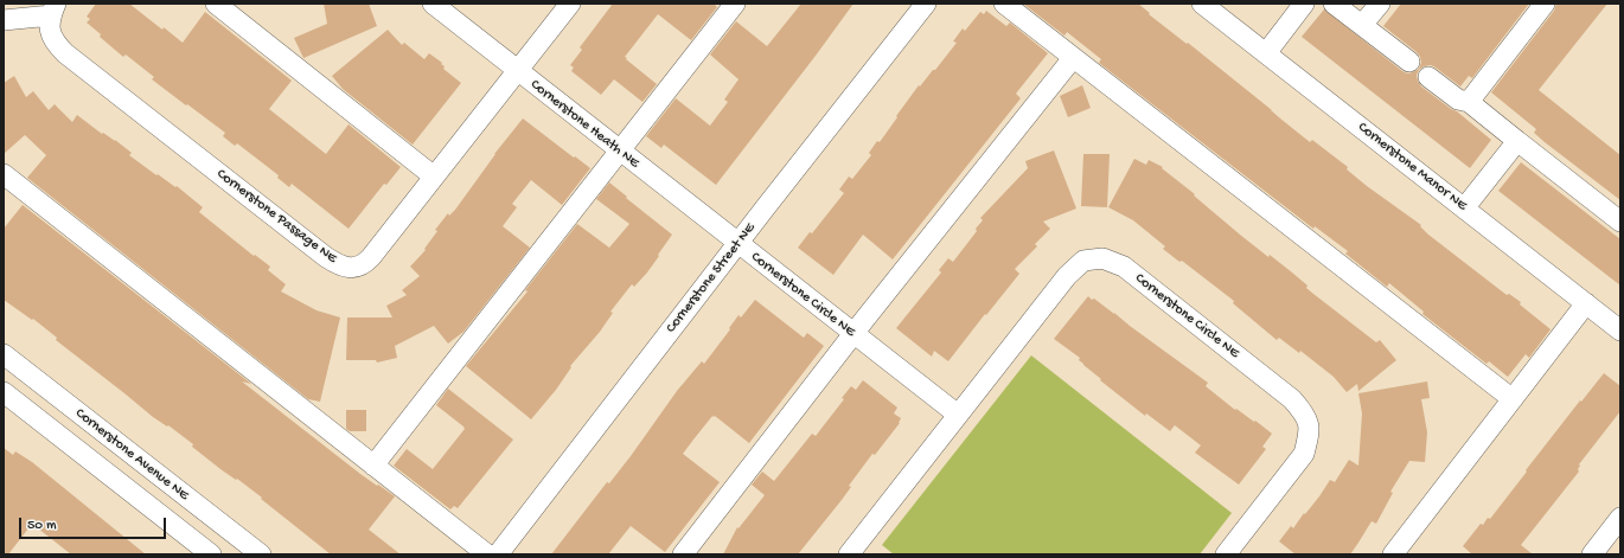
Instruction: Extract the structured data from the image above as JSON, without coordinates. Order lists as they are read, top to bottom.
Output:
{
  "streets": {
    "street": [
      "Cornerstone Heath NE",
      "Cornerstone Manor NE",
      "Cornerstone Passage NE",
      "Cornerstone Street NE",
      "Cornerstone Circle NE",
      "Cornerstone Avenue NE"
    ]
  },
  "crossings": [
    ["Cornerstone Heath NE", "Cornerstone Passage NE"],
    ["Cornerstone Heath NE", "Cornerstone Street NE"],
    ["Cornerstone Heath NE", "Cornerstone Circle NE"],
    ["Cornerstone Street NE", "Cornerstone Circle NE"]
  ],
  "scale_bar": "50 m"
}
